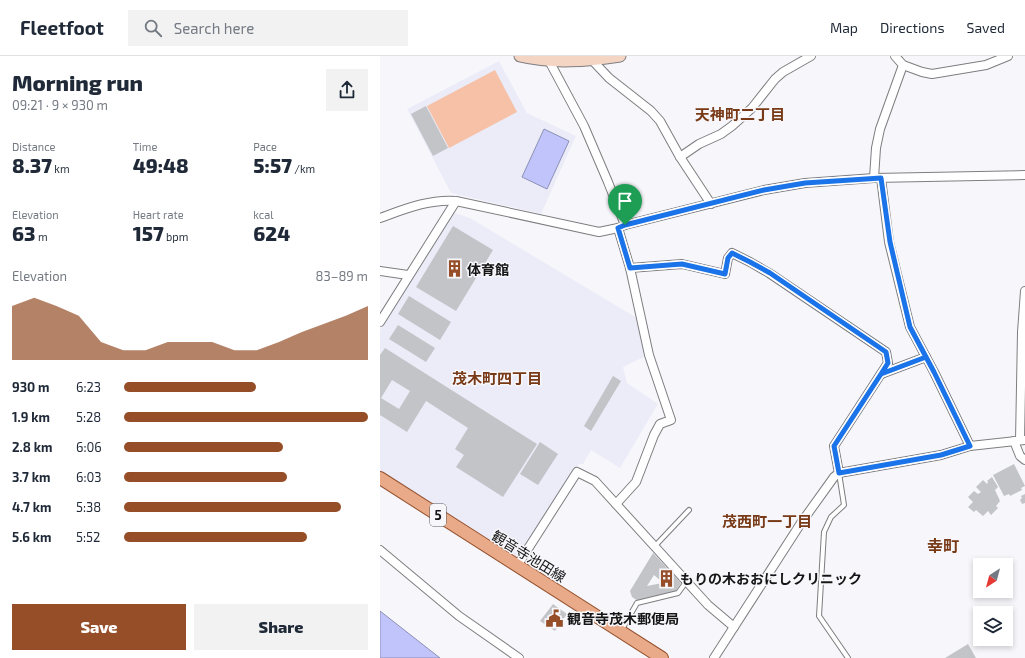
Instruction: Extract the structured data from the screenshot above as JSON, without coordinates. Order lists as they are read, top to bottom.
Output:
{
  "streets": {
    "main road": ["5", "観音寺池田線"]
  },
  "districts": [
    "天神町二丁目",
    "茂木町四丁目",
    "茂西町一丁目",
    "幸町"
  ],
  "places": {
    "building": ["体育館", "もりの木おおにしクリニック"],
    "public building": ["観音寺茂木郵便局"]
  },
  "north": "bottom left",
  "page": {
    "header": "Fleetfoot",
    "search": "Search here",
    "nav": ["Map", "Directions", "Saved"],
    "heading": ["Morning run", "09:21 · 9 × 930 m"],
    "stats": [
      ["Distance", "8.37 km"],
      ["Time", "49:48"],
      ["Pace", "5:57 /km"],
      ["Elevation", "63 m"],
      ["Heart rate", "157 bpm"],
      ["kcal", "624"]
    ],
    "chart": ["Elevation", "83–89 m"],
    "list": [
      {
        "name": "930 m",
        "note": "6:23"
      },
      {
        "name": "1.9 km",
        "note": "5:28"
      },
      {
        "name": "2.8 km",
        "note": "6:06"
      },
      {
        "name": "3.7 km",
        "note": "6:03"
      },
      {
        "name": "4.7 km",
        "note": "5:38"
      },
      {
        "name": "5.6 km",
        "note": "5:52"
      }
    ],
    "buttons": ["Save", "Share"]
  }
}
